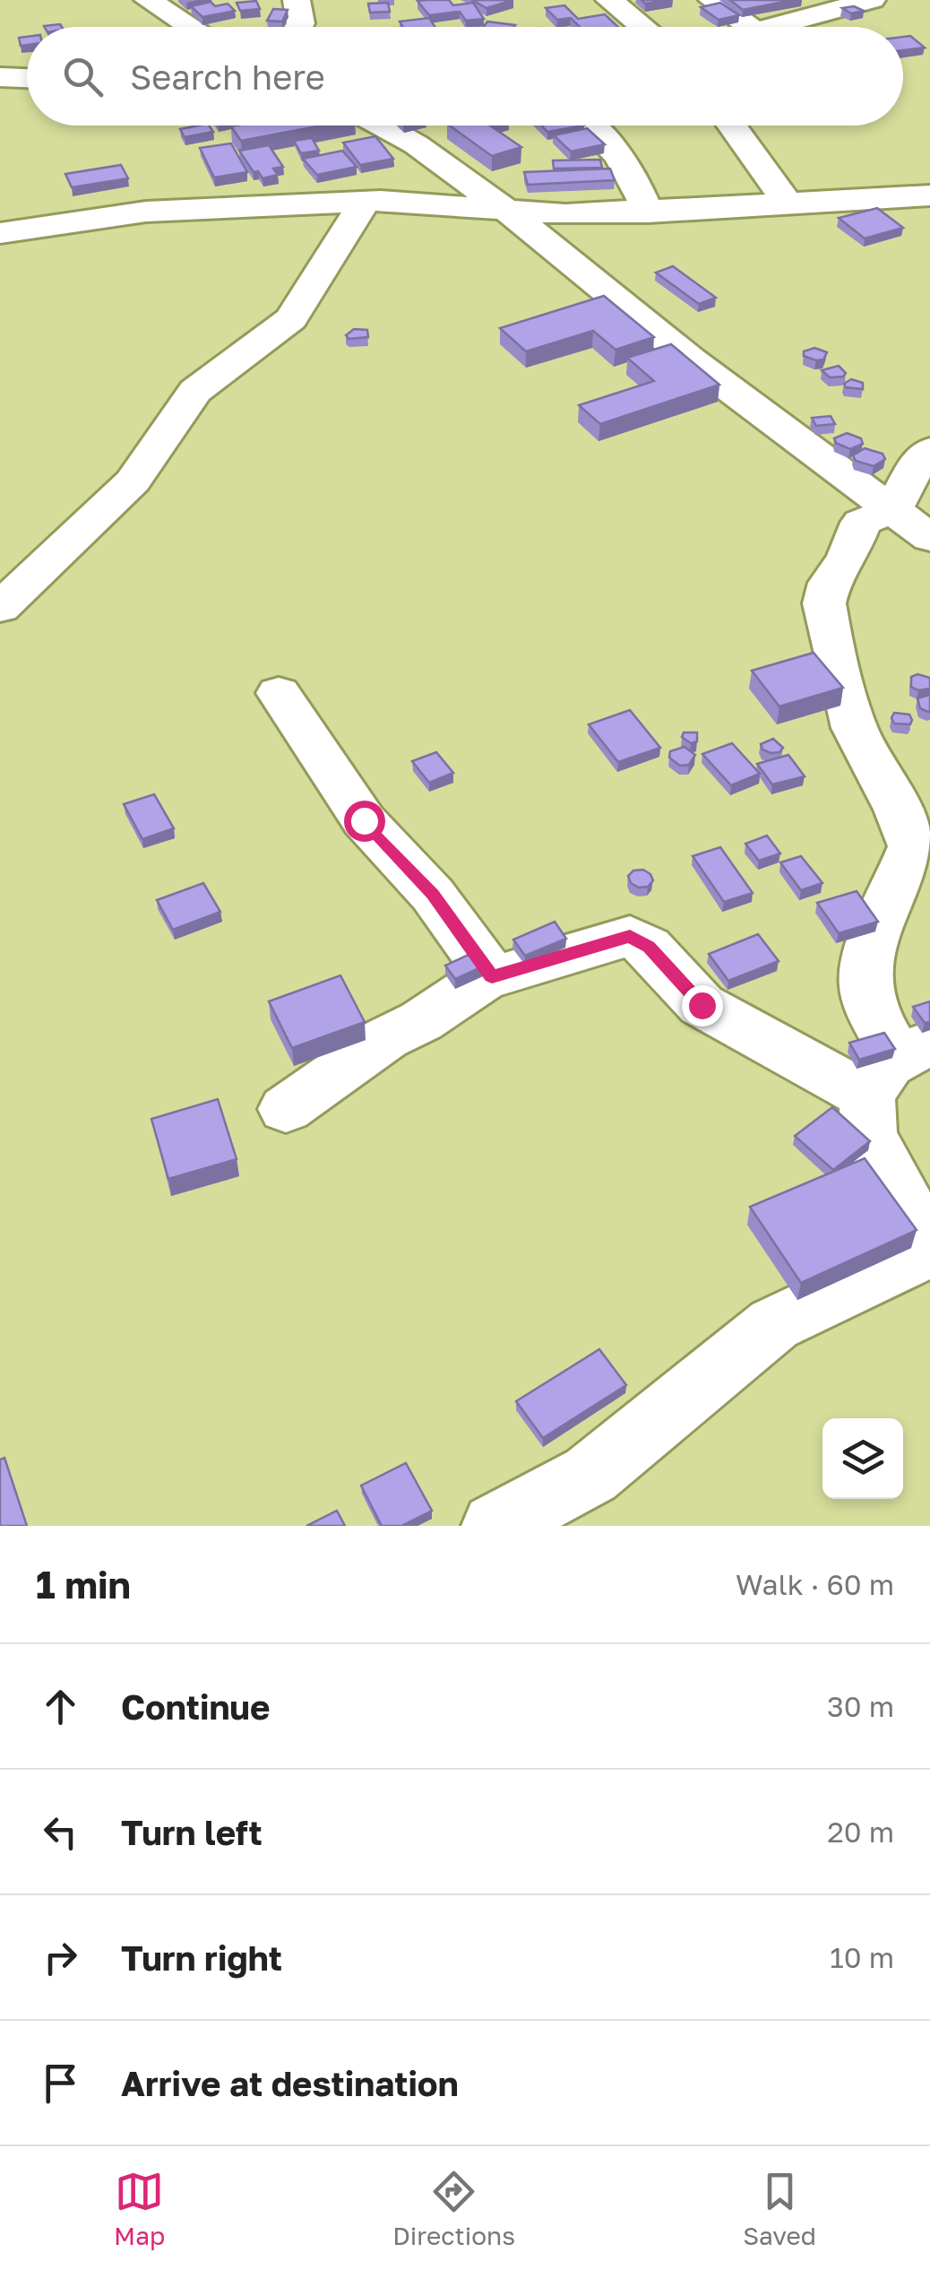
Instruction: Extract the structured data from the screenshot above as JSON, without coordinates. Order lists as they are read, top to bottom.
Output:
{
  "page": {
    "search": "Search here",
    "heading": ["1 min", "Walk · 60 m"],
    "list": [
      ["Continue", "30 m"],
      ["Turn left", "20 m"],
      ["Turn right", "10 m"],
      "Arrive at destination"
    ],
    "nav": ["Map", "Directions", "Saved"]
  }
}
